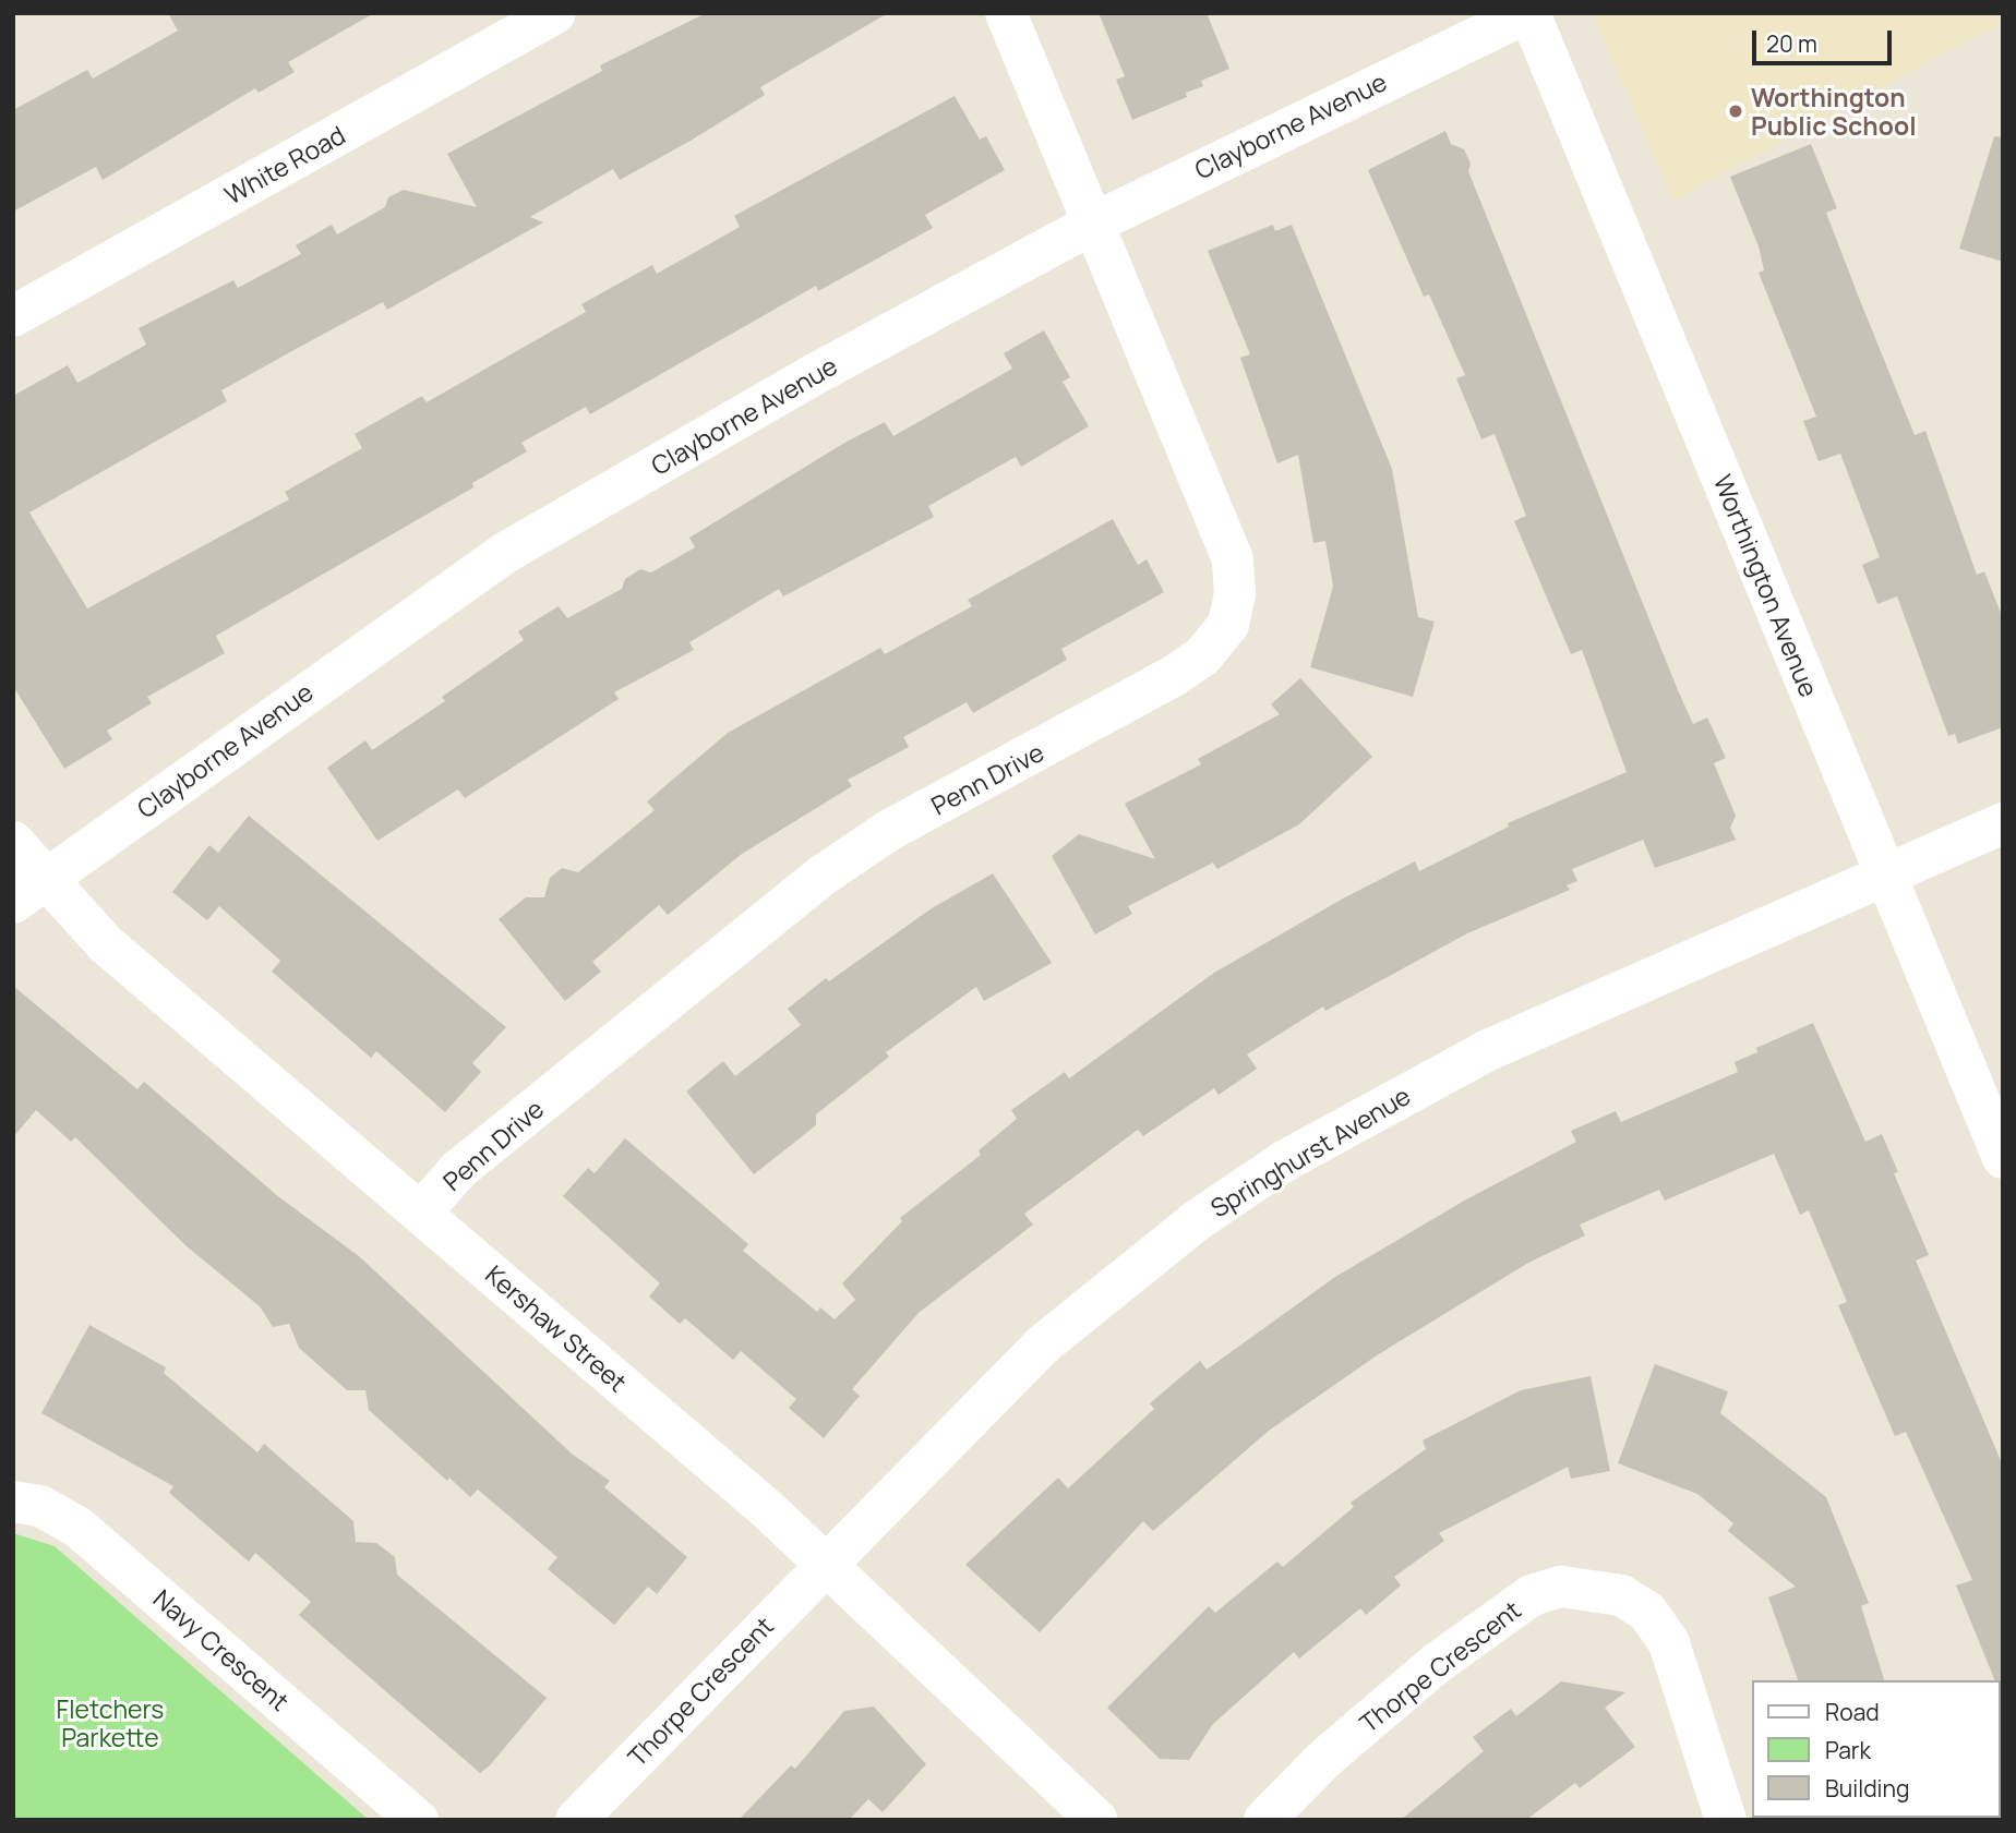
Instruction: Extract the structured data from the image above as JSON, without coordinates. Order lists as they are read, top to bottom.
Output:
{
  "streets": {
    "street": [
      "Clayborne Avenue",
      "White Road",
      "Worthington Avenue",
      "Penn Drive",
      "Springhurst Avenue",
      "Kershaw Street",
      "Navy Crescent",
      "Thorpe Crescent"
    ]
  },
  "crossings": [
    ["Clayborne Avenue", "Worthington Avenue"],
    ["Clayborne Avenue", "Penn Drive"],
    ["Clayborne Avenue", "Kershaw Street"],
    ["Worthington Avenue", "Springhurst Avenue"],
    ["Penn Drive", "Kershaw Street"],
    ["Springhurst Avenue", "Kershaw Street"],
    ["Springhurst Avenue", "Thorpe Crescent"],
    ["Kershaw Street", "Thorpe Crescent"]
  ],
  "parks": ["Fletchers Parkette"],
  "places": ["Worthington Public School"],
  "legend": ["Road", "Park", "Building"],
  "scale_bar": "20 m"
}
